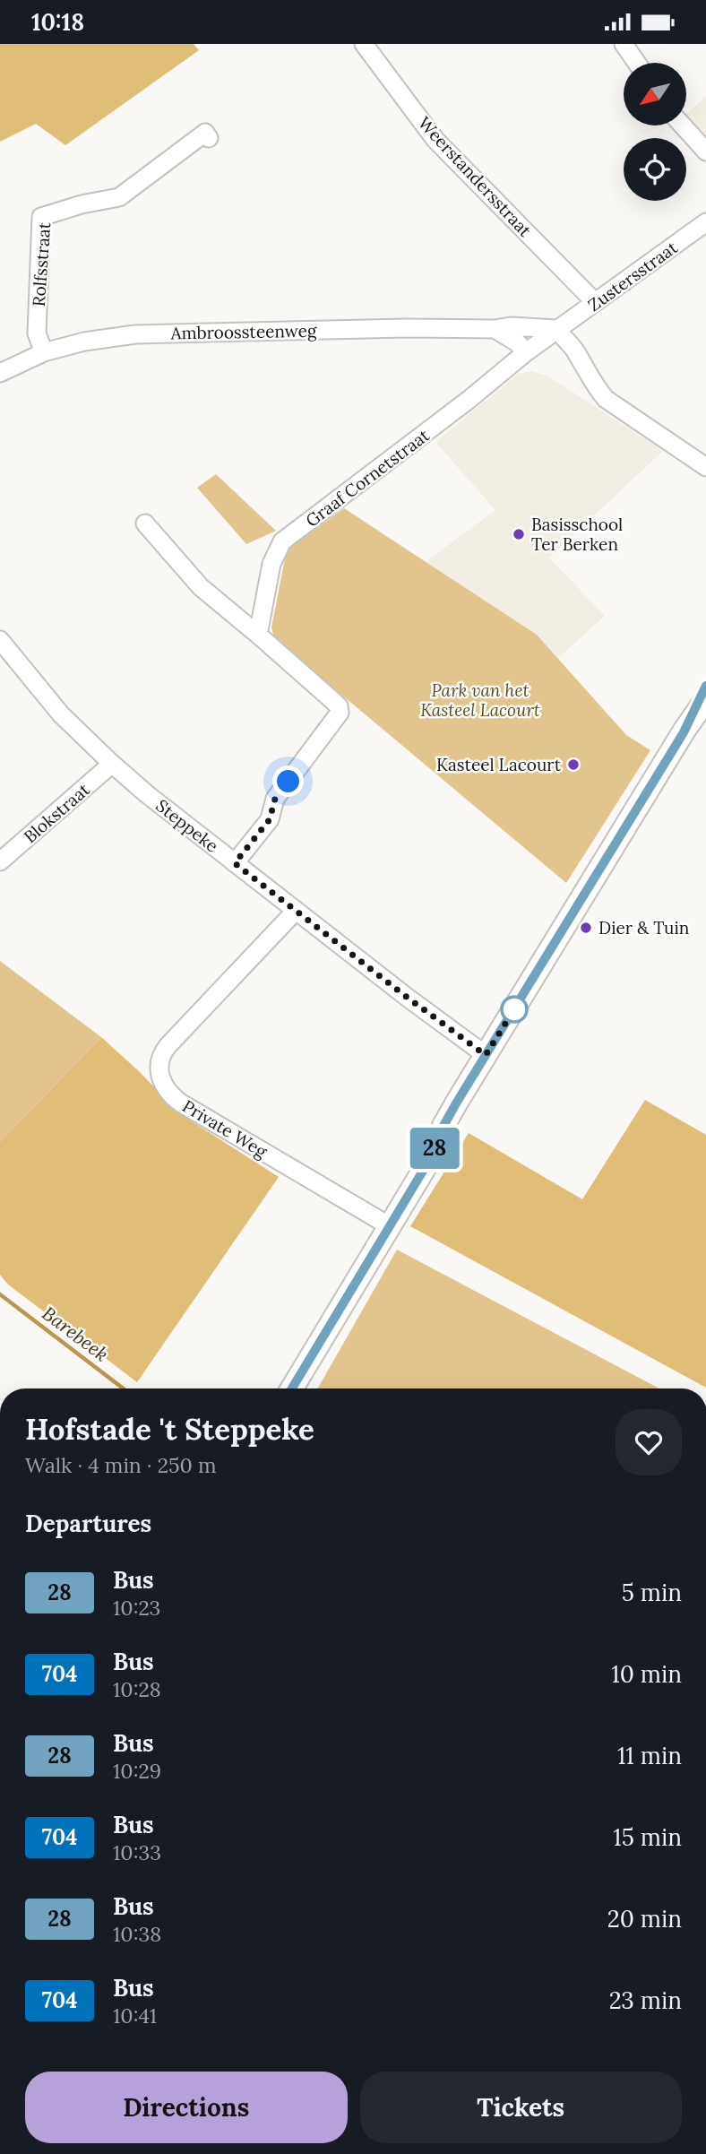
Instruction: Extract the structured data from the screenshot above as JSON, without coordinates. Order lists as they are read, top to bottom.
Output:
{
  "streets": {
    "street": [
      "Weerstandersstraat",
      "Rolfsstraat",
      "Zustersstraat",
      "Ambroossteenweg",
      "Graaf Cornetstraat",
      "Blokstraat",
      "Steppeke",
      "Private Weg"
    ]
  },
  "crossings": [
    ["Weerstandersstraat", "Zustersstraat"],
    ["Rolfsstraat", "Ambroossteenweg"],
    ["Zustersstraat", "Ambroossteenweg"],
    ["Blokstraat", "Steppeke"],
    ["Steppeke", "Private Weg"]
  ],
  "water": ["Barebeek"],
  "parks": ["Park van het Kasteel Lacourt"],
  "places": ["Basisschool Ter Berken", "Kasteel Lacourt", "Dier & Tuin"],
  "lines": ["bus line 28"],
  "north": "bottom left",
  "page": {
    "status": "10:18",
    "on_map": "28",
    "heading": [
      ["Hofstade 't Steppeke", "Walk · 4 min · 250 m"],
      "Departures"
    ],
    "list": [
      {
        "mark": "28",
        "name": "Bus",
        "note": "10:23",
        "value": "5 min"
      },
      {
        "mark": "704",
        "name": "Bus",
        "note": "10:28",
        "value": "10 min"
      },
      {
        "mark": "28",
        "name": "Bus",
        "note": "10:29",
        "value": "11 min"
      },
      {
        "mark": "704",
        "name": "Bus",
        "note": "10:33",
        "value": "15 min"
      },
      {
        "mark": "28",
        "name": "Bus",
        "note": "10:38",
        "value": "20 min"
      },
      {
        "mark": "704",
        "name": "Bus",
        "note": "10:41",
        "value": "23 min"
      }
    ],
    "buttons": ["Directions", "Tickets"]
  }
}
